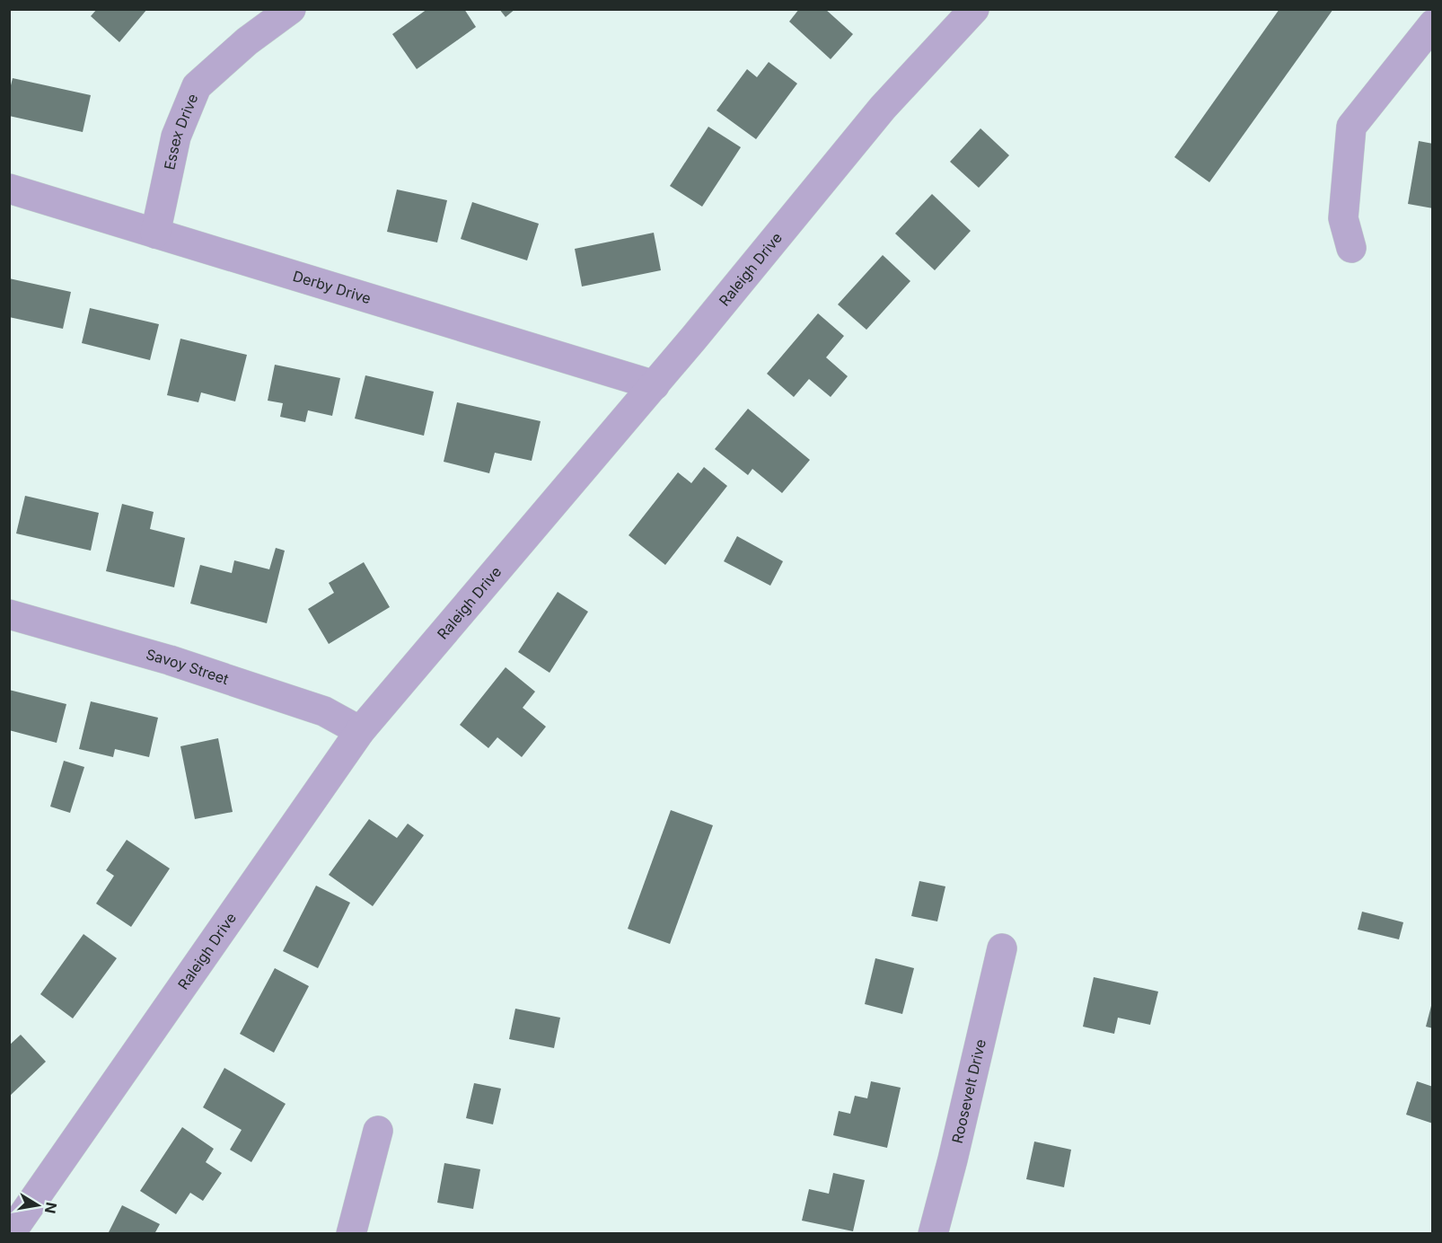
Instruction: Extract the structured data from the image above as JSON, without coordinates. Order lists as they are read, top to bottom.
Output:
{
  "streets": {
    "street": [
      "Essex Drive",
      "Raleigh Drive",
      "Derby Drive",
      "Savoy Street",
      "Roosevelt Drive"
    ]
  },
  "crossings": [
    ["Essex Drive", "Derby Drive"],
    ["Raleigh Drive", "Derby Drive"],
    ["Raleigh Drive", "Savoy Street"]
  ],
  "north": "right"
}
